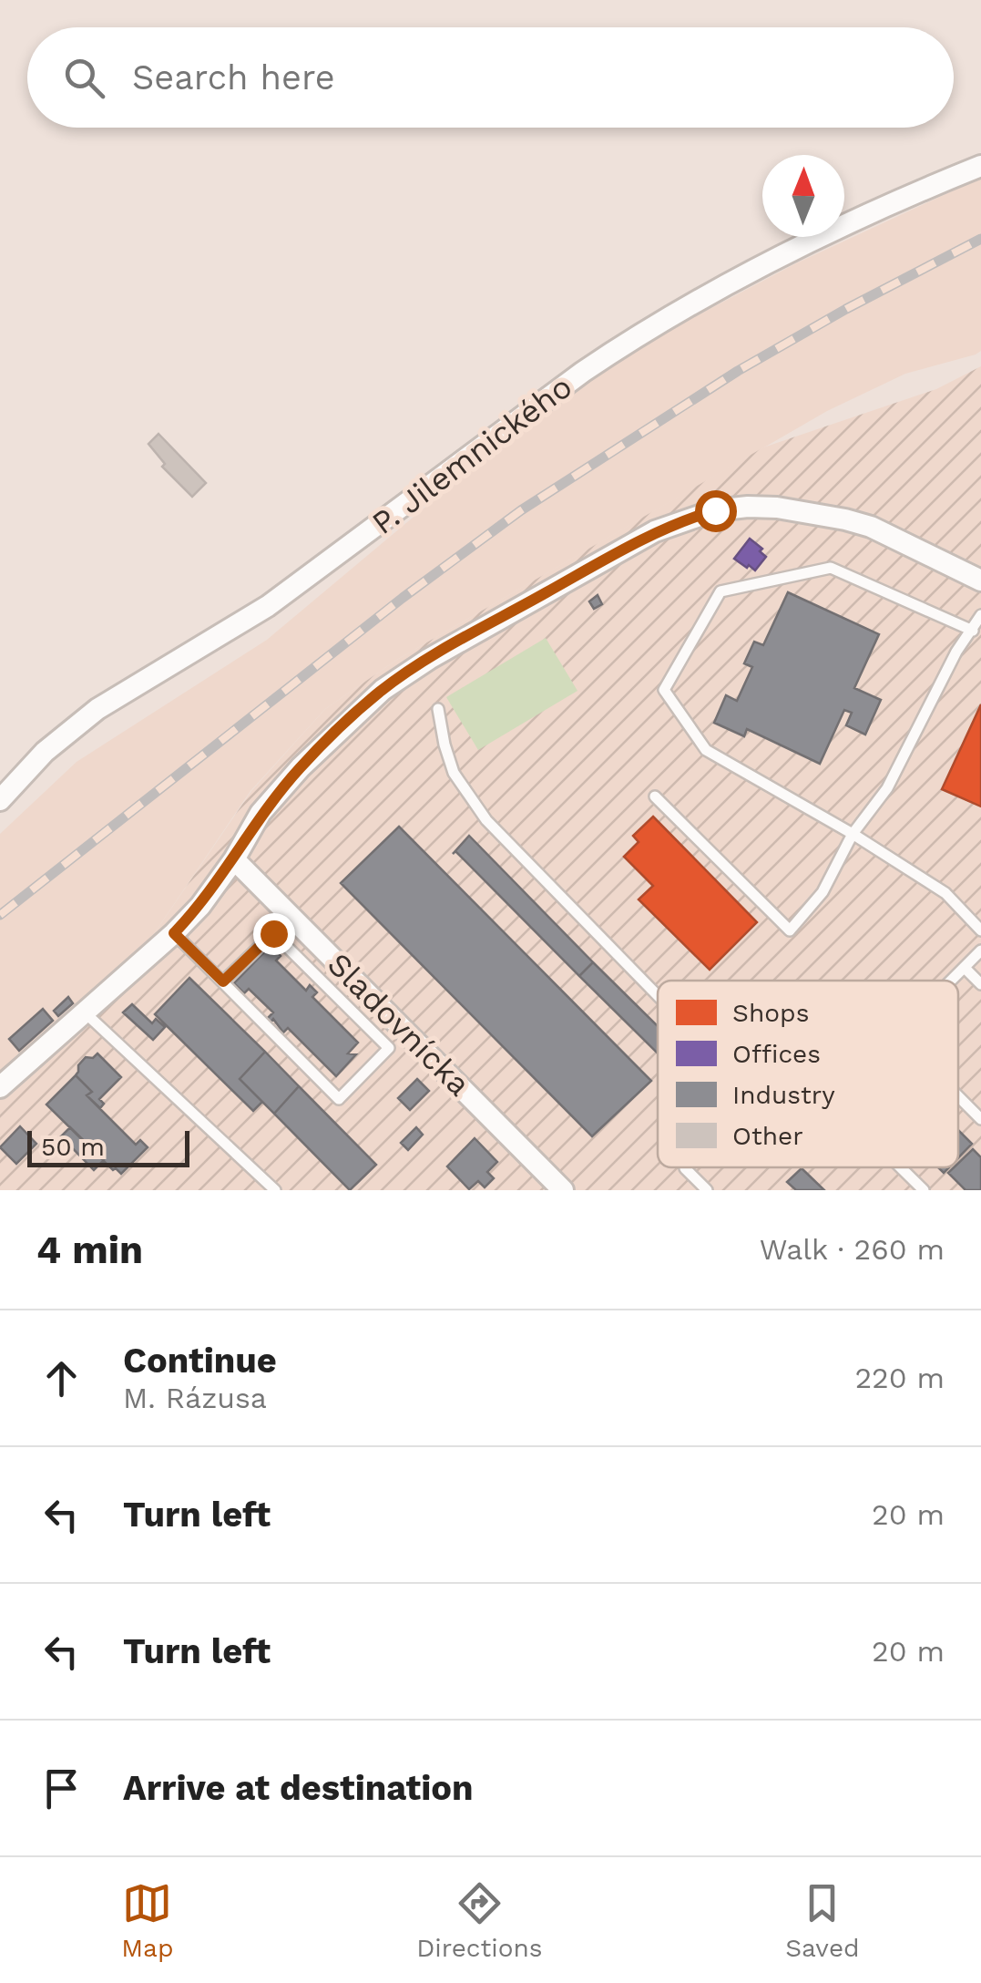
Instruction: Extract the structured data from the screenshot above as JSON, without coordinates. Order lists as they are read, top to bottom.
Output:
{
  "streets": {
    "street": ["P. Jilemnického", "Sladovnícka"]
  },
  "legend": [
    "Shops",
    "Offices",
    "Industry",
    "Other"
  ],
  "scale_bar": "50 m",
  "north": "top",
  "page": {
    "search": "Search here",
    "scale": "50 m",
    "heading": ["4 min", "Walk · 260 m"],
    "list": [
      ["Continue", "M. Rázusa", "220 m"],
      ["Turn left", "20 m"],
      ["Turn left", "20 m"],
      "Arrive at destination"
    ],
    "nav": ["Map", "Directions", "Saved"]
  }
}
